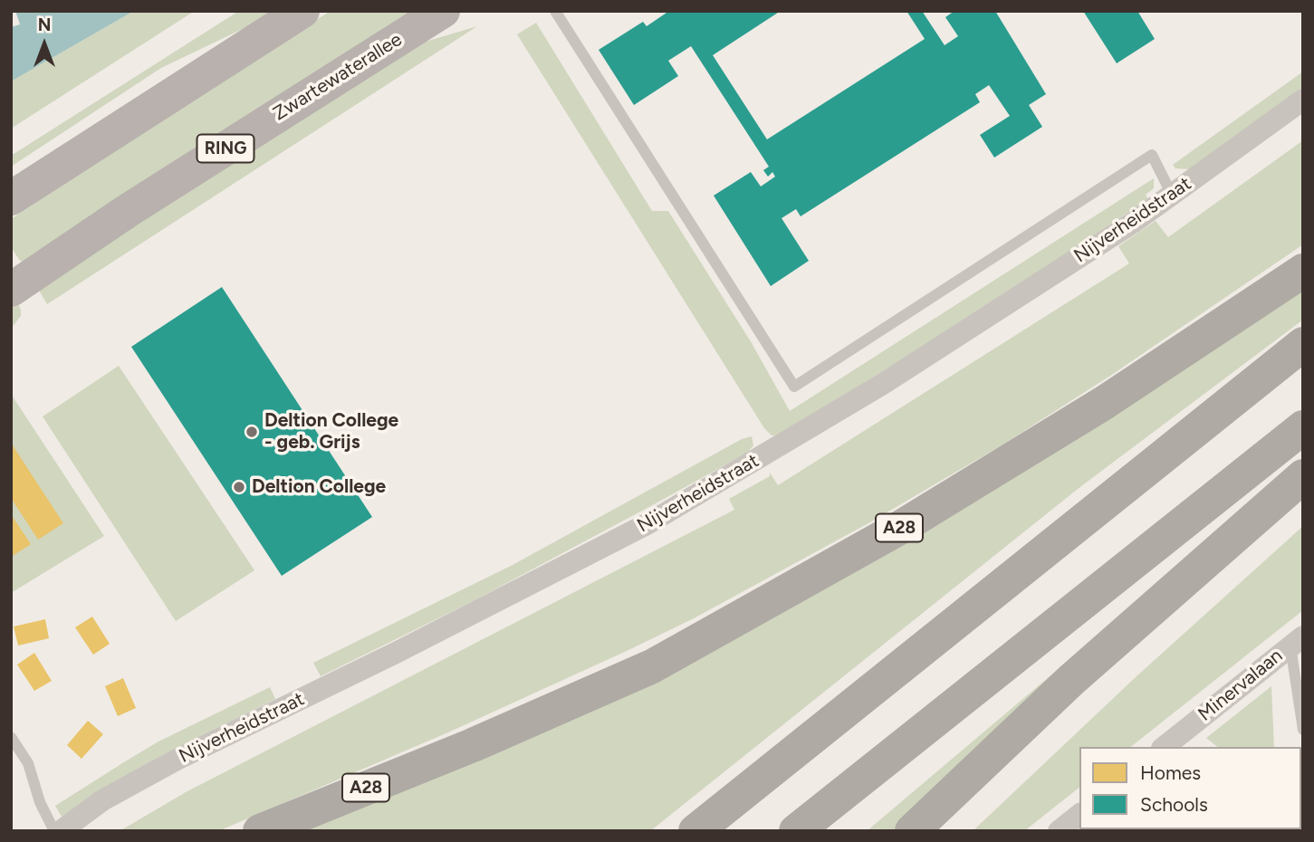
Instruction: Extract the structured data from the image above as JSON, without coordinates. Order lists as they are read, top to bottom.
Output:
{
  "streets": {
    "highway": ["A28"],
    "main road": ["Zwartewaterallee", "RING"],
    "street": ["Nijverheidstraat", "Minervalaan"]
  },
  "places": ["Deltion College - geb. Grijs", "Deltion College"],
  "legend": ["Homes", "Schools"],
  "north": "top"
}
